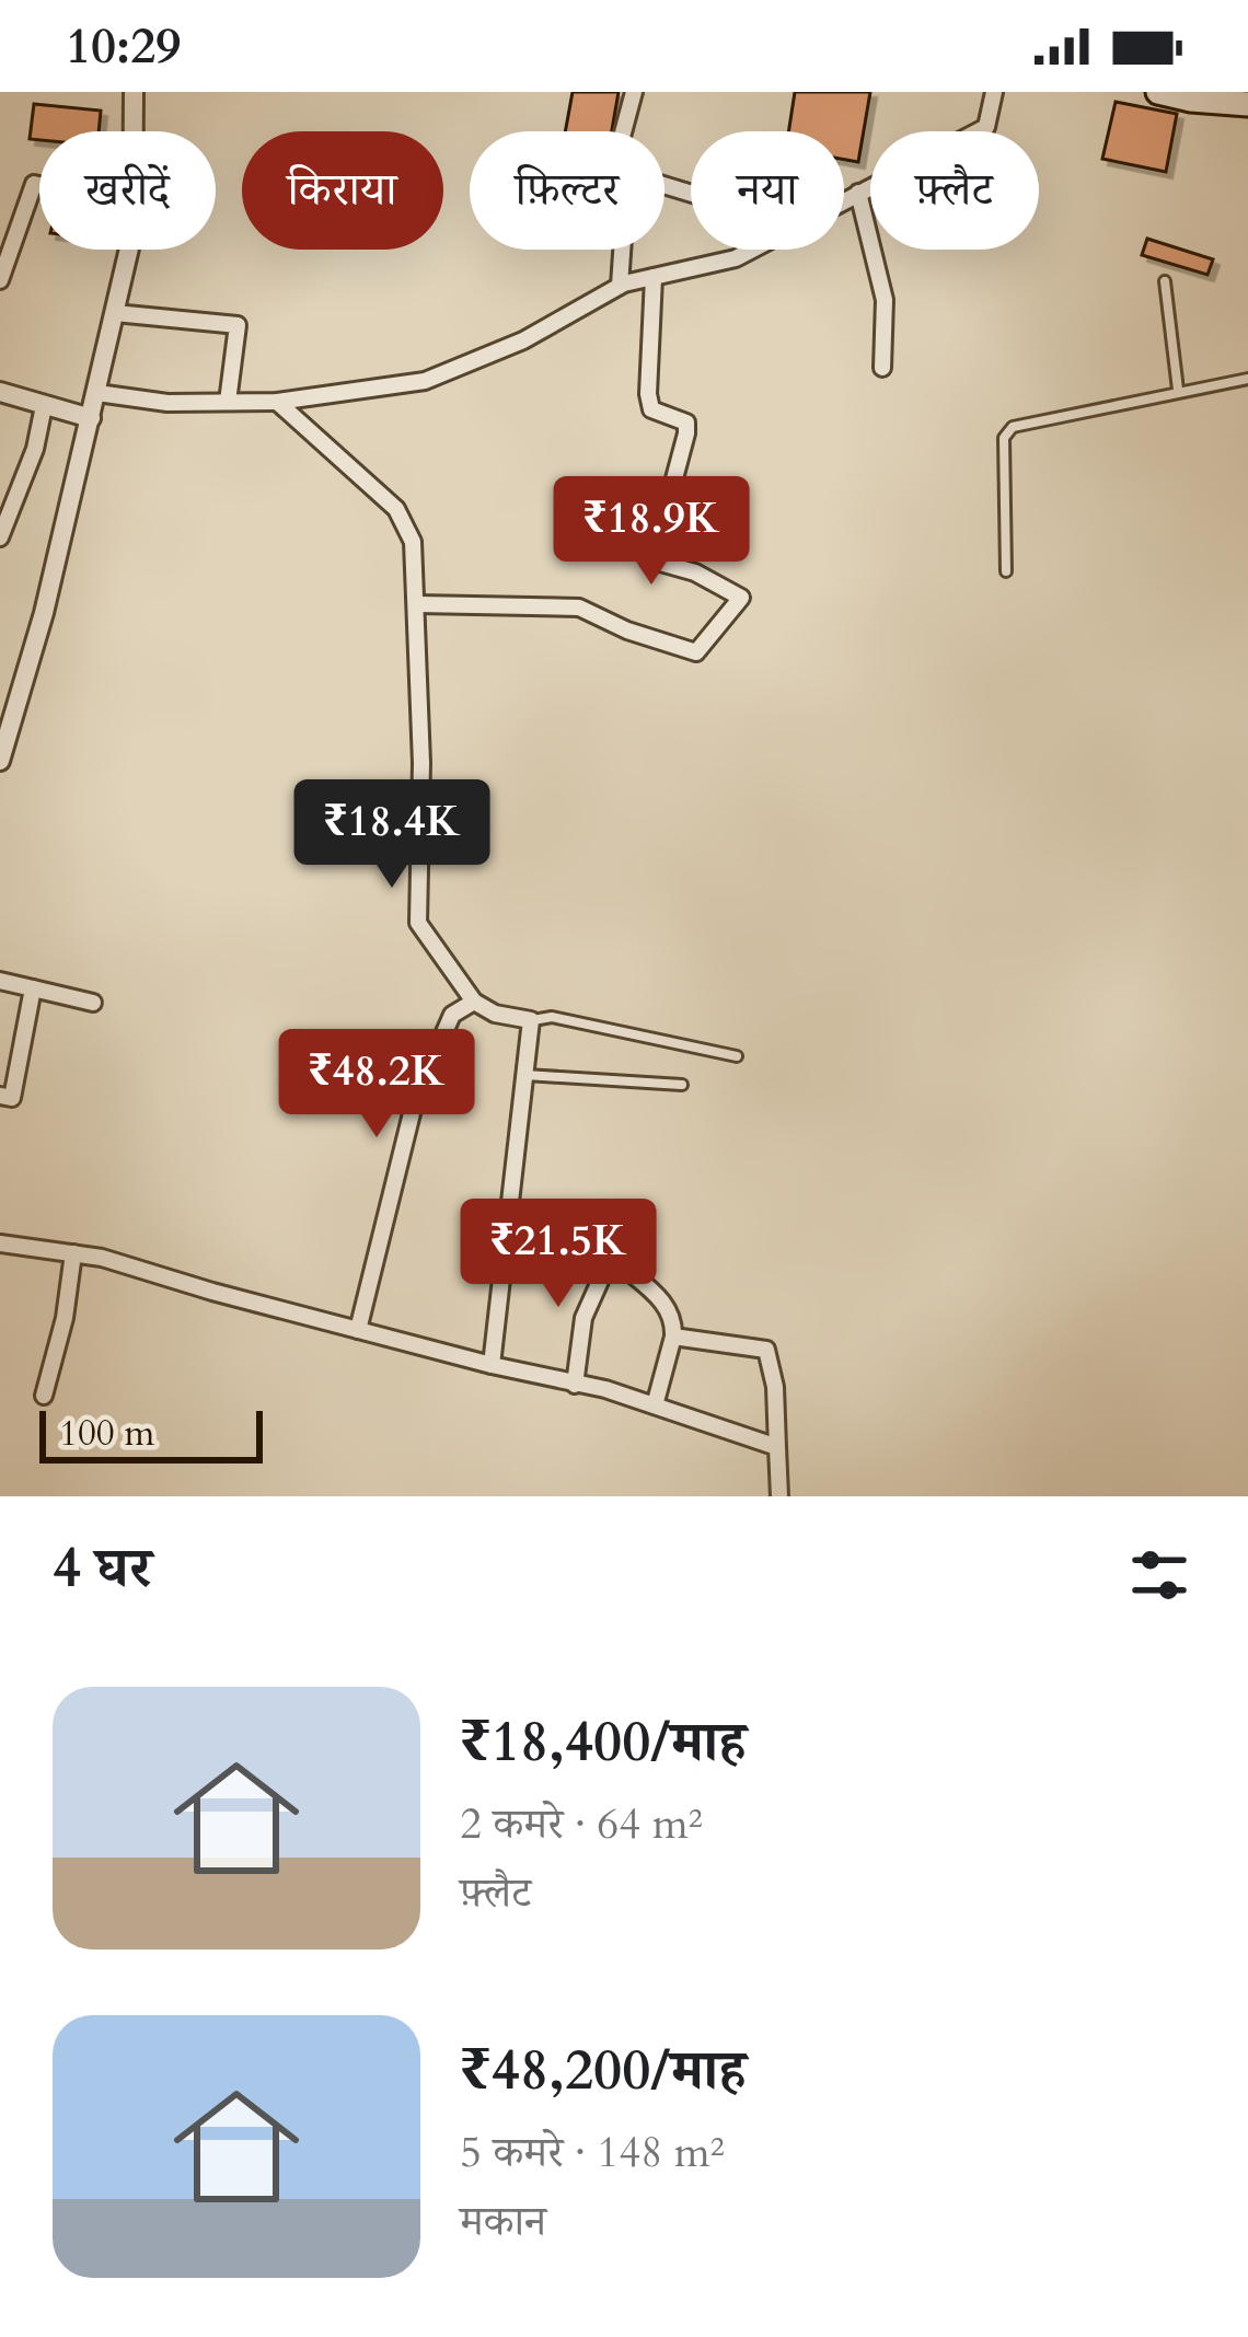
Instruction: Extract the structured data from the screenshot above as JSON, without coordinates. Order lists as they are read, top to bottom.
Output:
{
  "scale_bar": "100 m",
  "page": {
    "status": "10:29",
    "chip": [
      "खरीदें",
      "किराया",
      "फ़िल्टर",
      "नया",
      "फ़्लैट"
    ],
    "price": [
      "₹18.9K",
      "₹18.4K",
      "₹48.2K",
      "₹21.5K"
    ],
    "scale": "100 m",
    "heading": "4 घर",
    "list": [
      {
        "name": "₹18,400/माह",
        "note": "2 कमरे · 64 m² · फ़्लैट"
      },
      {
        "name": "₹48,200/माह",
        "note": "5 कमरे · 148 m² · मकान"
      }
    ]
  }
}
